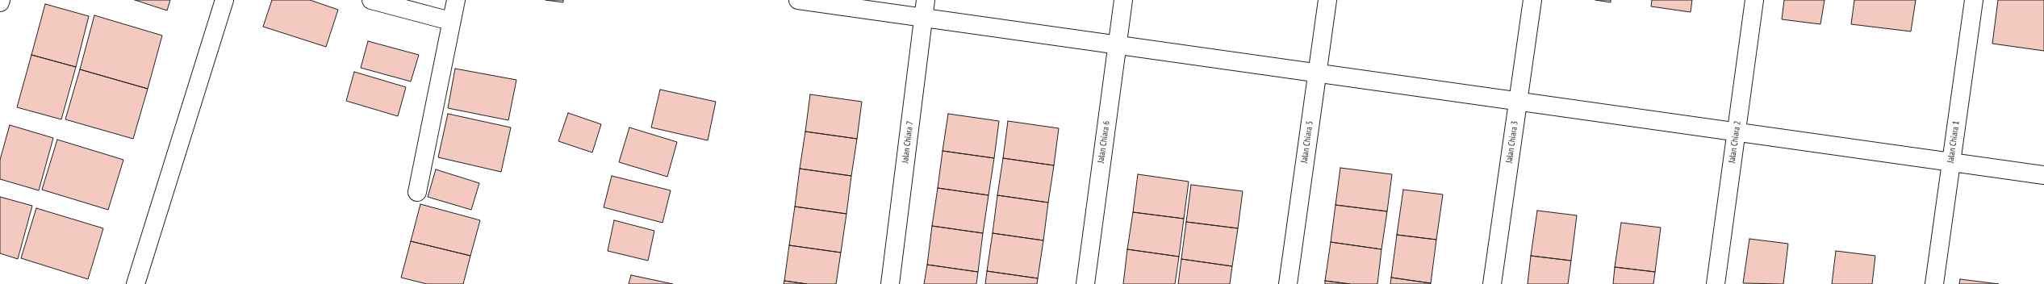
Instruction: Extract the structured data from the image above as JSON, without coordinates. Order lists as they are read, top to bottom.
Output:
{
  "streets": {
    "street": [
      "Jalan Chiara 7",
      "Jalan Chiara 6",
      "Jalan Chiara 5",
      "Jalan Chiara 3",
      "Jalan Chiara 2",
      "Jalan Chiara 1"
    ]
  }
}
